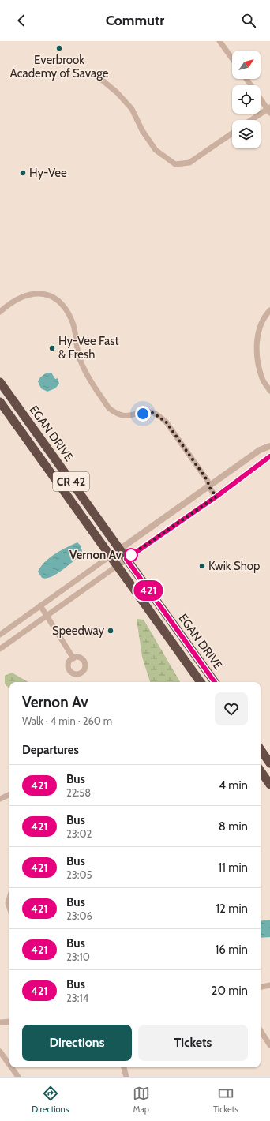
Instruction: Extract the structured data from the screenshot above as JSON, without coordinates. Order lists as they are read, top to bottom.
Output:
{
  "streets": {
    "highway": ["EGAN DRIVE", "CR 42"]
  },
  "places": [
    "Everbrook Academy of Savage",
    "Hy-Vee",
    "Hy-Vee Fast & Fresh",
    "Vernon Av",
    "Kwik Shop",
    "Speedway"
  ],
  "lines": ["bus line 421"],
  "north": "top right",
  "page": {
    "header": "Commutr",
    "on_map": "421",
    "heading": [
      ["Vernon Av", "Walk · 4 min · 260 m"],
      "Departures"
    ],
    "list": [
      {
        "mark": "421",
        "name": "Bus",
        "note": "22:58",
        "value": "4 min"
      },
      {
        "mark": "421",
        "name": "Bus",
        "note": "23:02",
        "value": "8 min"
      },
      {
        "mark": "421",
        "name": "Bus",
        "note": "23:05",
        "value": "11 min"
      },
      {
        "mark": "421",
        "name": "Bus",
        "note": "23:06",
        "value": "12 min"
      },
      {
        "mark": "421",
        "name": "Bus",
        "note": "23:10",
        "value": "16 min"
      },
      {
        "mark": "421",
        "name": "Bus",
        "note": "23:14",
        "value": "20 min"
      }
    ],
    "buttons": ["Directions", "Tickets"],
    "tabs": ["Directions", "Map", "Tickets"]
  }
}
